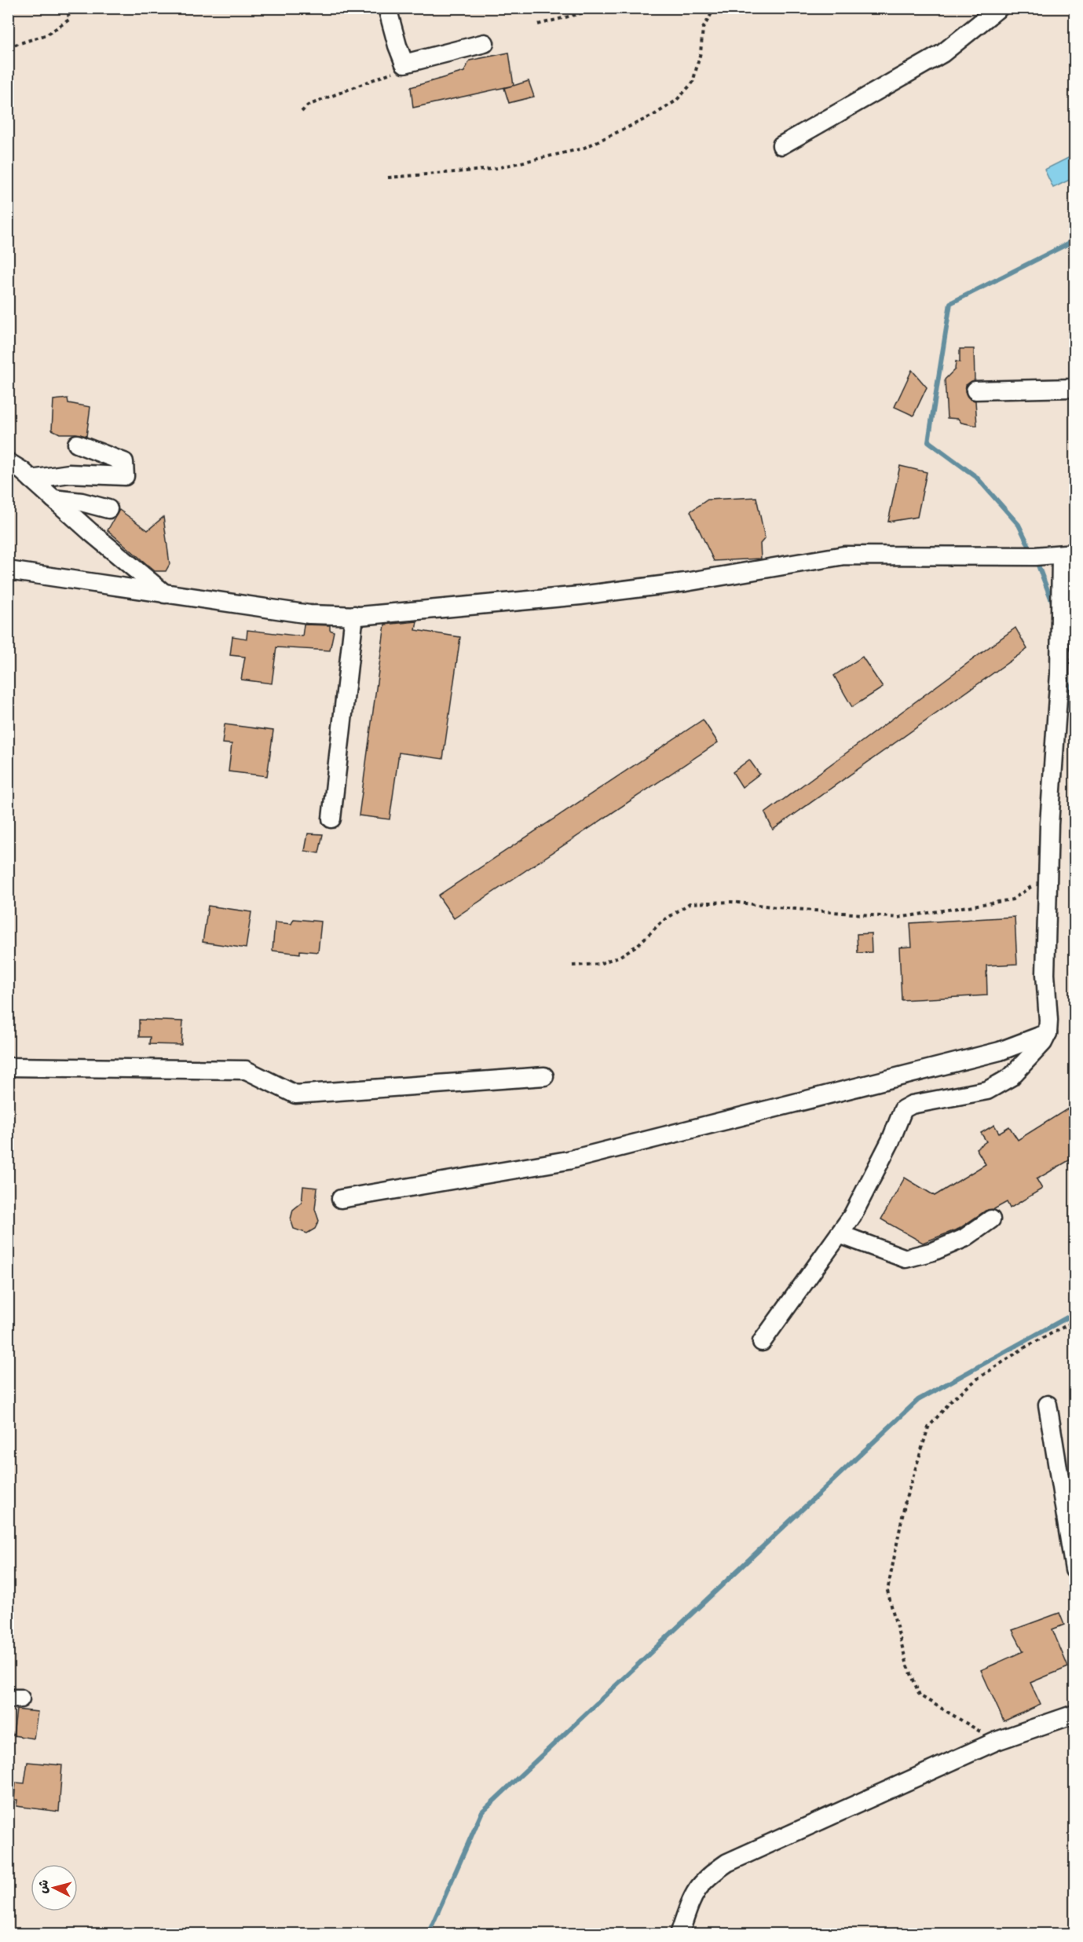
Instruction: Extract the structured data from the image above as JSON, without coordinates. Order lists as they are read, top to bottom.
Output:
{
  "north": "left"
}
